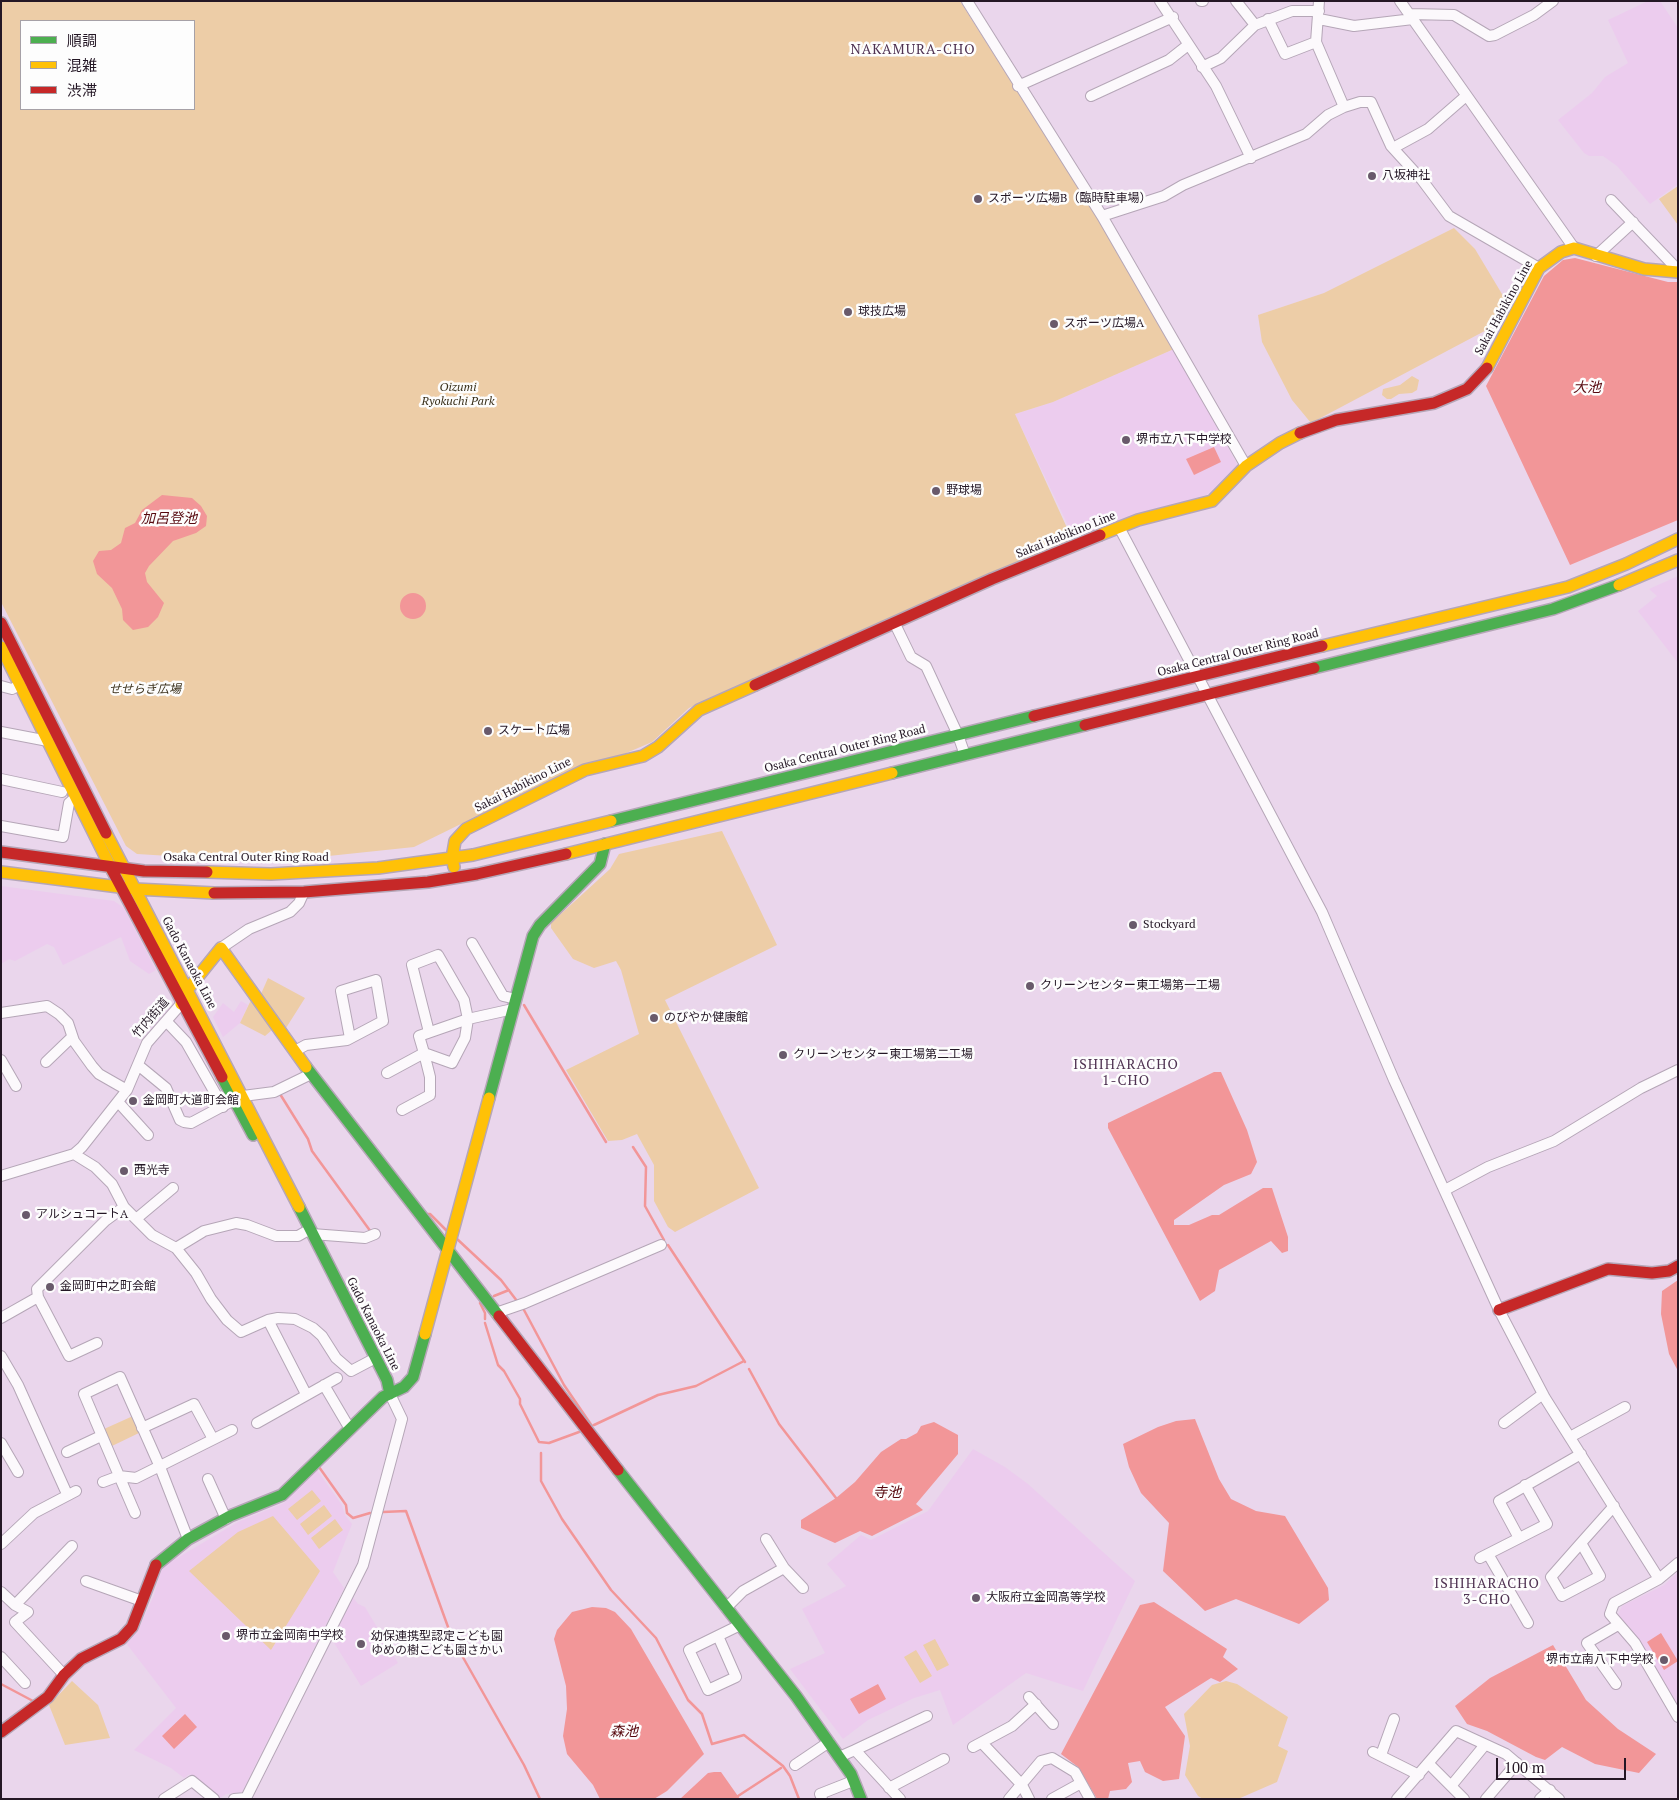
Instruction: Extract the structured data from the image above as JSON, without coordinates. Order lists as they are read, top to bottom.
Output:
{
  "streets": {
    "main road": [
      "Sakai Habikino Line",
      "Osaka Central Outer Ring Road",
      "Gado Kanaoka Line",
      "竹内街道"
    ]
  },
  "crossings": [
    ["Sakai Habikino Line", "Osaka Central Outer Ring Road"],
    ["Osaka Central Outer Ring Road", "Gado Kanaoka Line"],
    ["Gado Kanaoka Line", "竹内街道"]
  ],
  "districts": ["NAKAMURA-CHO", "ISHIHARACHO 1-CHO", "ISHIHARACHO 3-CHO"],
  "water": [
    "大池",
    "加呂登池",
    "寺池",
    "森池"
  ],
  "parks": ["Oizumi Ryokuchi Park", "せせらぎ広場"],
  "places": [
    "八坂神社",
    "スポーツ広場B（臨時駐車場）",
    "球技広場",
    "スポーツ広場A",
    "堺市立八下中学校",
    "野球場",
    "スケート広場",
    "Stockyard",
    "クリーンセンター東工場第一工場",
    "のびやか健康館",
    "クリーンセンター東工場第二工場",
    "金岡町大道町会館",
    "西光寺",
    "アルシュコートA",
    "金岡町中之町会館",
    "大阪府立金岡高等学校",
    "堺市立金岡南中学校",
    "幼保連携型認定こども園 ゆめの樹こども園さかい",
    "堺市立南八下中学校"
  ],
  "legend": ["順調", "混雑", "渋滞"],
  "scale_bar": "100 m"
}
